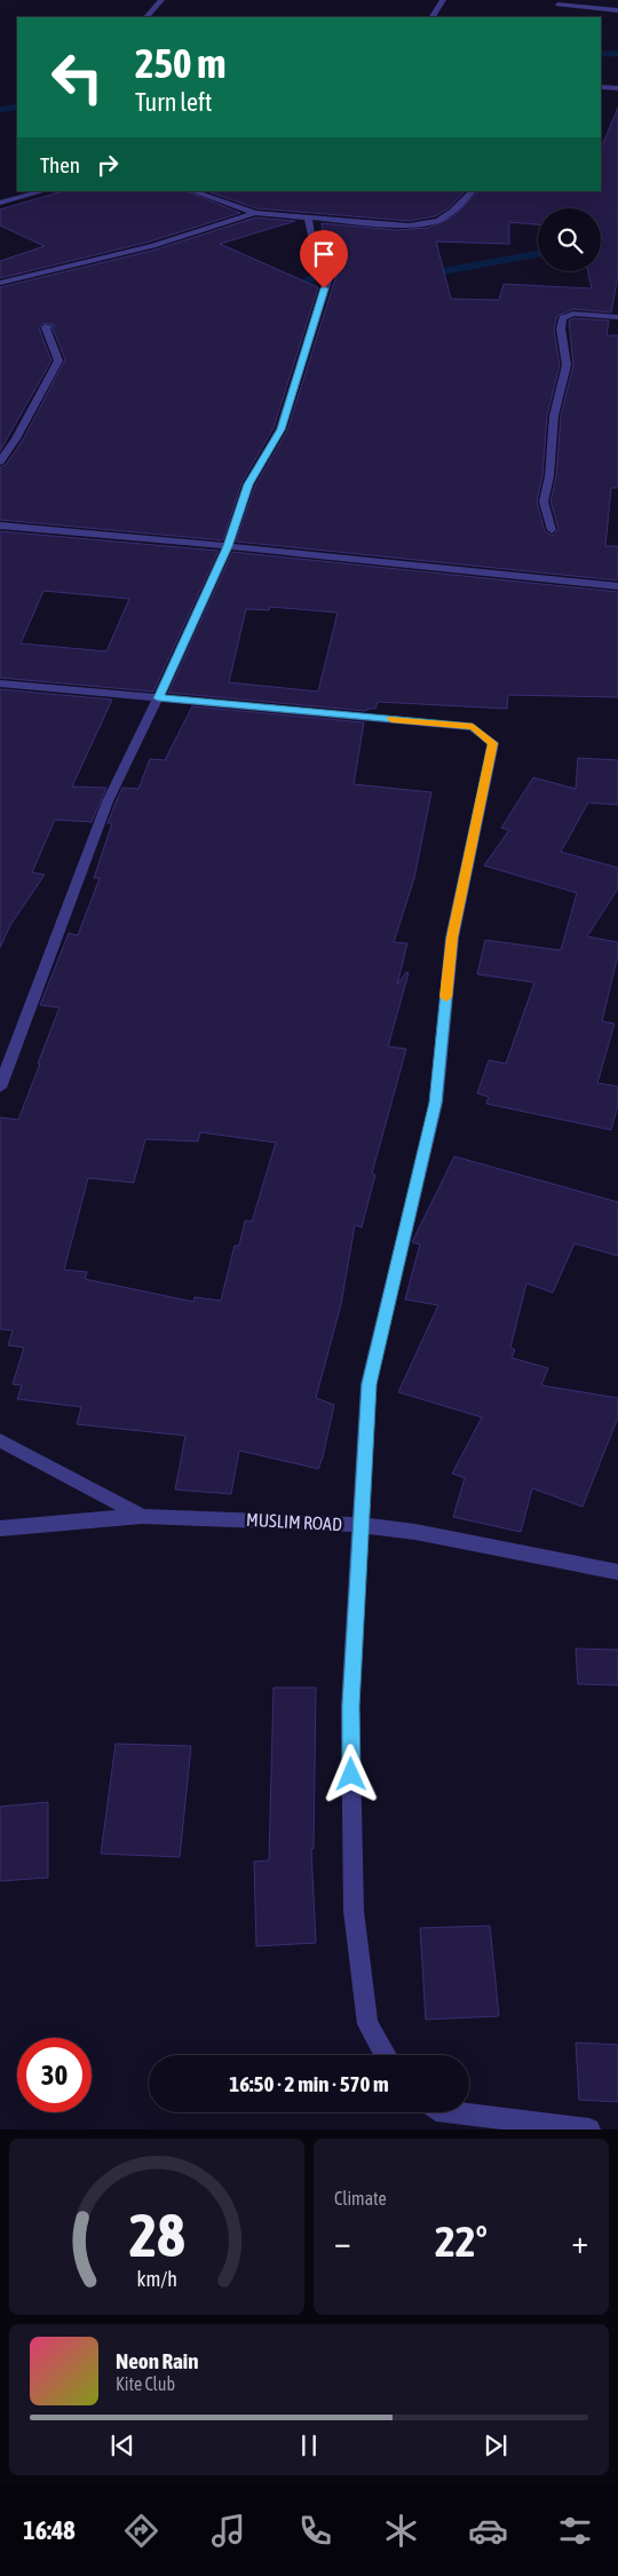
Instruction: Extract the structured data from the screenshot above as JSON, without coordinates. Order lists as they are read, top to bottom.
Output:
{
  "streets": {
    "street": ["MUSLIM ROAD"]
  },
  "page": {
    "turn": ["250 m", "Turn left"],
    "then": "Then",
    "limit": "30",
    "trip": "16:50 · 2 min · 570 m",
    "tile": "Climate",
    "heat": ["−", "22°", "+"],
    "song": ["Neon Rain", "Kite Club"],
    "tabs": "16:48",
    "gauge": ["28", "km/h"]
  }
}
